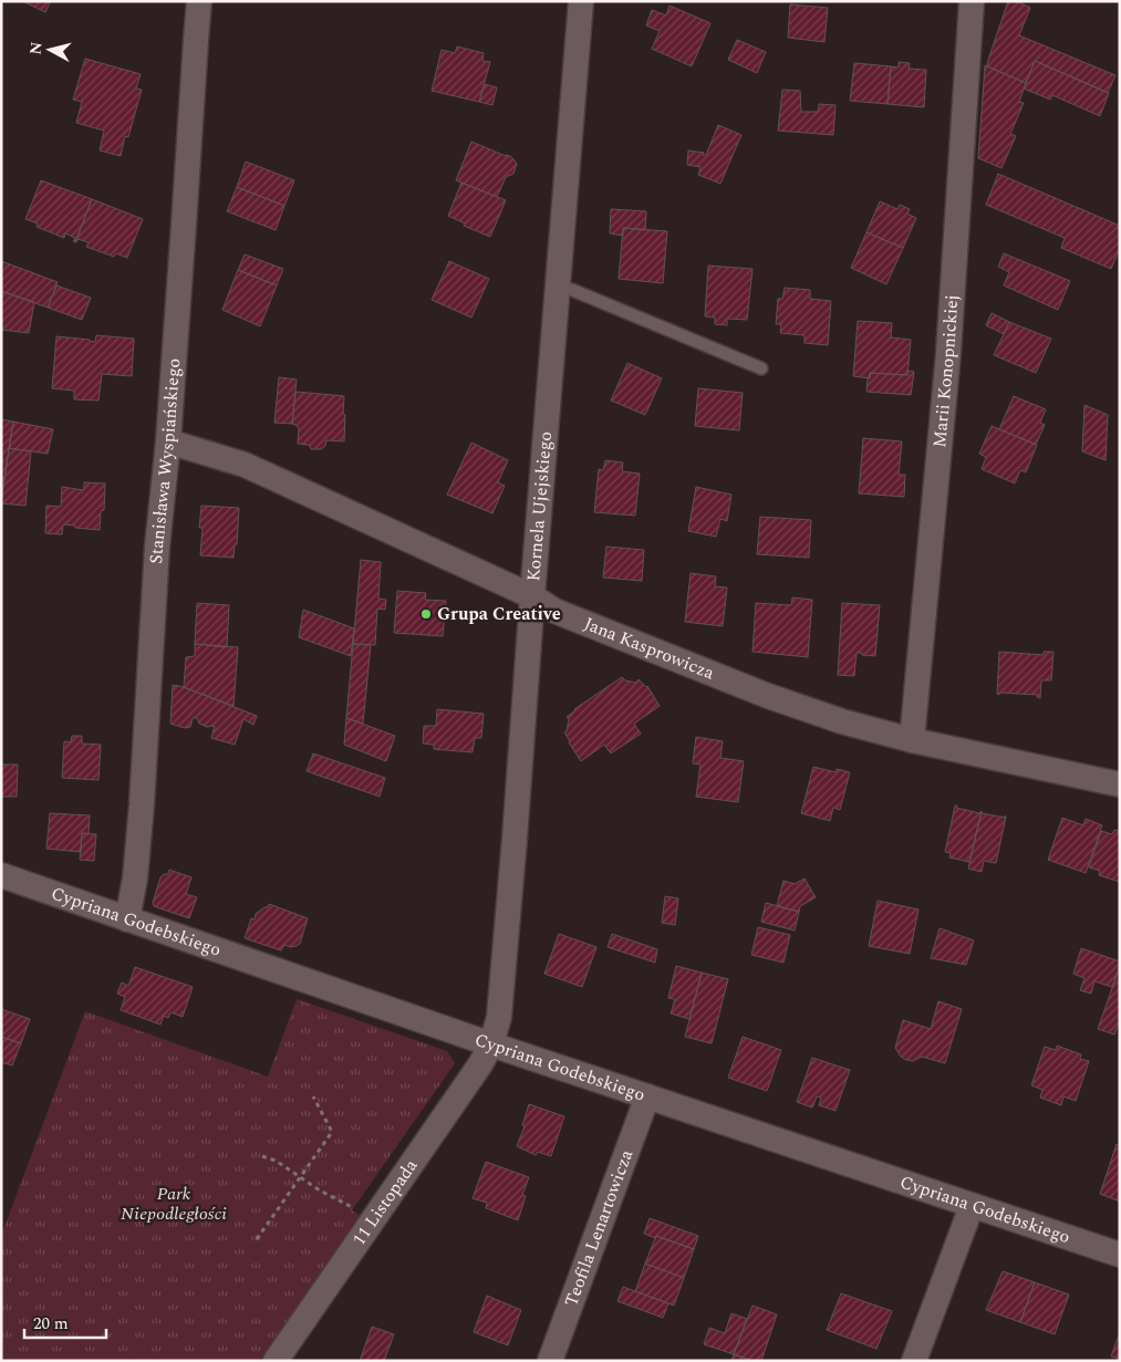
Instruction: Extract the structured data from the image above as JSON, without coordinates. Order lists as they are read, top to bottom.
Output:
{
  "streets": {
    "street": [
      "Marii Konopnickiej",
      "Stanisława Wyspiańskiego",
      "Kornela Ujejskiego",
      "Jana Kasprowicza",
      "Cypriana Godebskiego",
      "11 Listopada",
      "Teofila Lenartowicza"
    ]
  },
  "crossings": [
    ["Marii Konopnickiej", "Jana Kasprowicza"],
    ["Stanisława Wyspiańskiego", "Jana Kasprowicza"],
    ["Stanisława Wyspiańskiego", "Cypriana Godebskiego"],
    ["Kornela Ujejskiego", "Jana Kasprowicza"],
    ["Kornela Ujejskiego", "Cypriana Godebskiego"],
    ["Kornela Ujejskiego", "11 Listopada"],
    ["Cypriana Godebskiego", "11 Listopada"],
    ["Cypriana Godebskiego", "Teofila Lenartowicza"]
  ],
  "parks": ["Park Niepodległości"],
  "places": ["Grupa Creative"],
  "scale_bar": "20 m",
  "north": "left"
}
